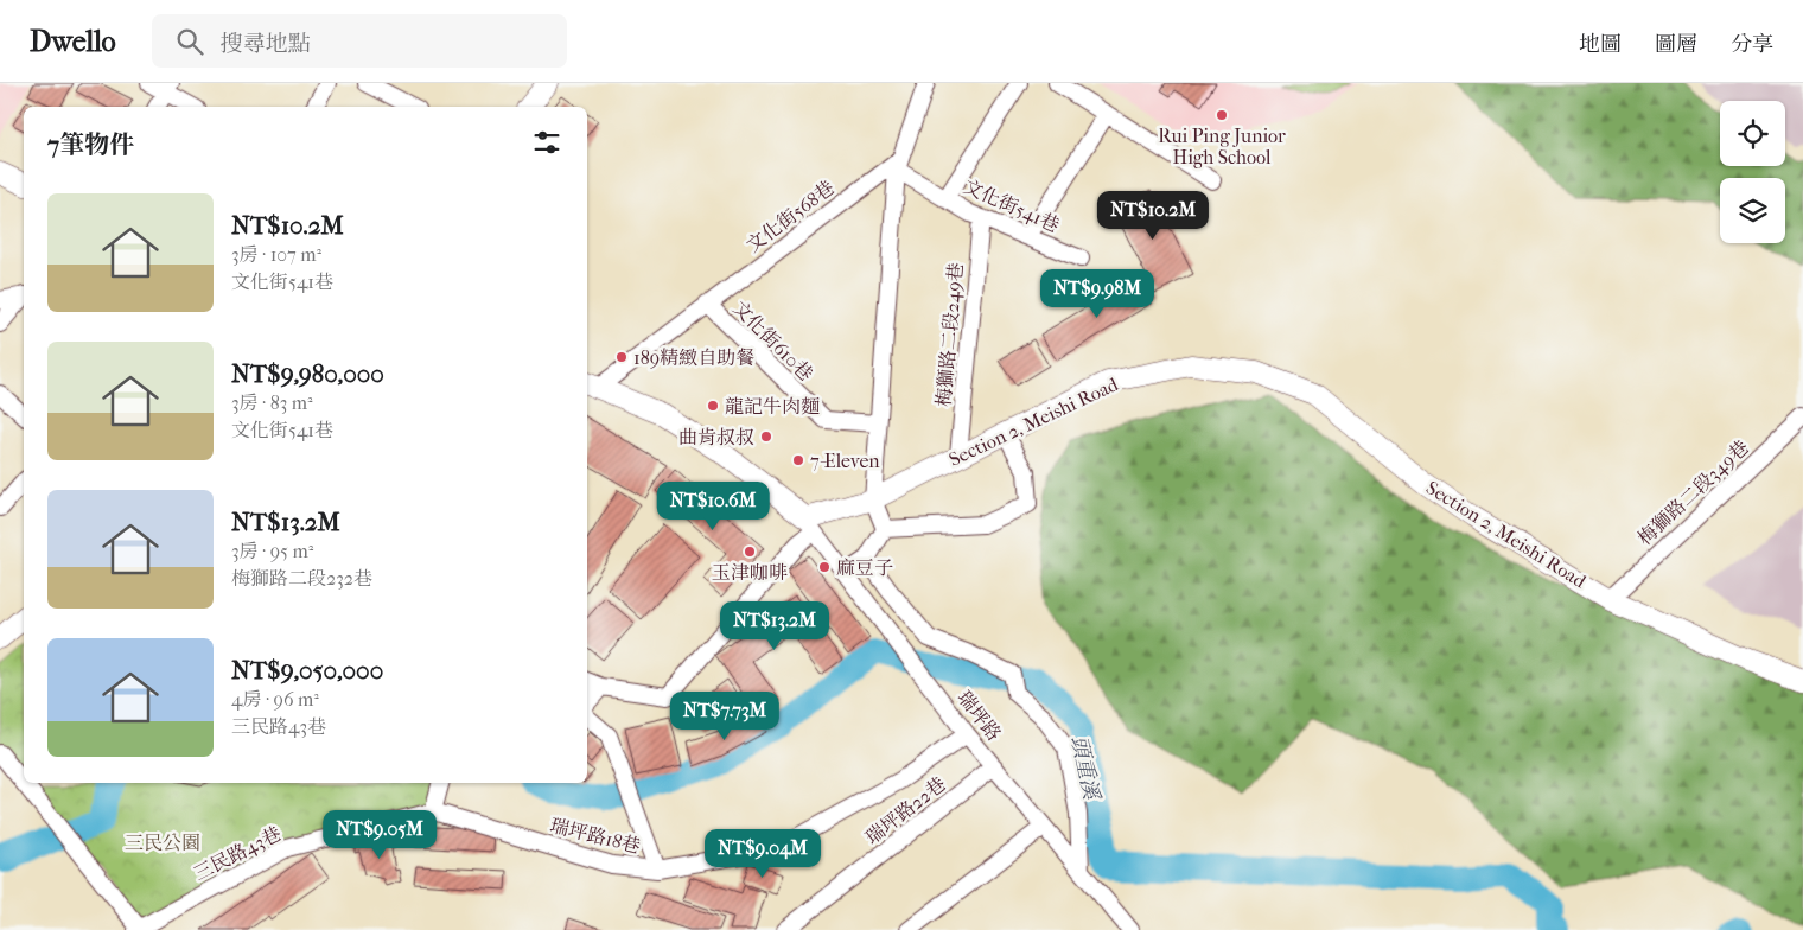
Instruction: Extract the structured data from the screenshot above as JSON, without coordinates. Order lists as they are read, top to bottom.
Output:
{
  "streets": {
    "street": [
      "文化街541巷",
      "文化街568巷",
      "梅獅路二段249巷",
      "文化街610巷",
      "Section 2, Meishi Road",
      "梅獅路二段349巷",
      "瑞坪路",
      "瑞坪路22巷",
      "瑞坪路18巷",
      "三民路43巷"
    ]
  },
  "crossings": [
    ["文化街541巷", "文化街568巷"],
    ["文化街541巷", "梅獅路二段249巷"],
    ["文化街568巷", "文化街610巷"],
    ["梅獅路二段249巷", "Section 2, Meishi Road"],
    ["Section 2, Meishi Road", "梅獅路二段349巷"],
    ["Section 2, Meishi Road", "瑞坪路"],
    ["瑞坪路", "瑞坪路22巷"],
    ["瑞坪路", "瑞坪路18巷"],
    ["瑞坪路18巷", "三民路43巷"]
  ],
  "water": ["頭重溪"],
  "parks": ["三民公園"],
  "places": [
    "Rui Ping Junior High School",
    "189精緻自助餐",
    "龍記牛肉麵",
    "曲肯叔叔",
    "7-Eleven",
    "玉津咖啡",
    "麻豆子"
  ],
  "page": {
    "header": "Dwello",
    "search": "搜尋地點",
    "nav": ["地圖", "圖層", "分享"],
    "heading": "7筆物件",
    "list": [
      {
        "name": "NT$10.2M",
        "note": "3房 · 107 m² · 文化街541巷"
      },
      {
        "name": "NT$9,980,000",
        "note": "3房 · 83 m² · 文化街541巷"
      },
      {
        "name": "NT$13.2M",
        "note": "3房 · 95 m² · 梅獅路二段232巷"
      },
      {
        "name": "NT$9,050,000",
        "note": "4房 · 96 m² · 三民路43巷"
      }
    ],
    "price": [
      "NT$10.2M",
      "NT$9.98M",
      "NT$10.6M",
      "NT$13.2M",
      "NT$7.73M",
      "NT$9.05M",
      "NT$9.04M"
    ]
  }
}
